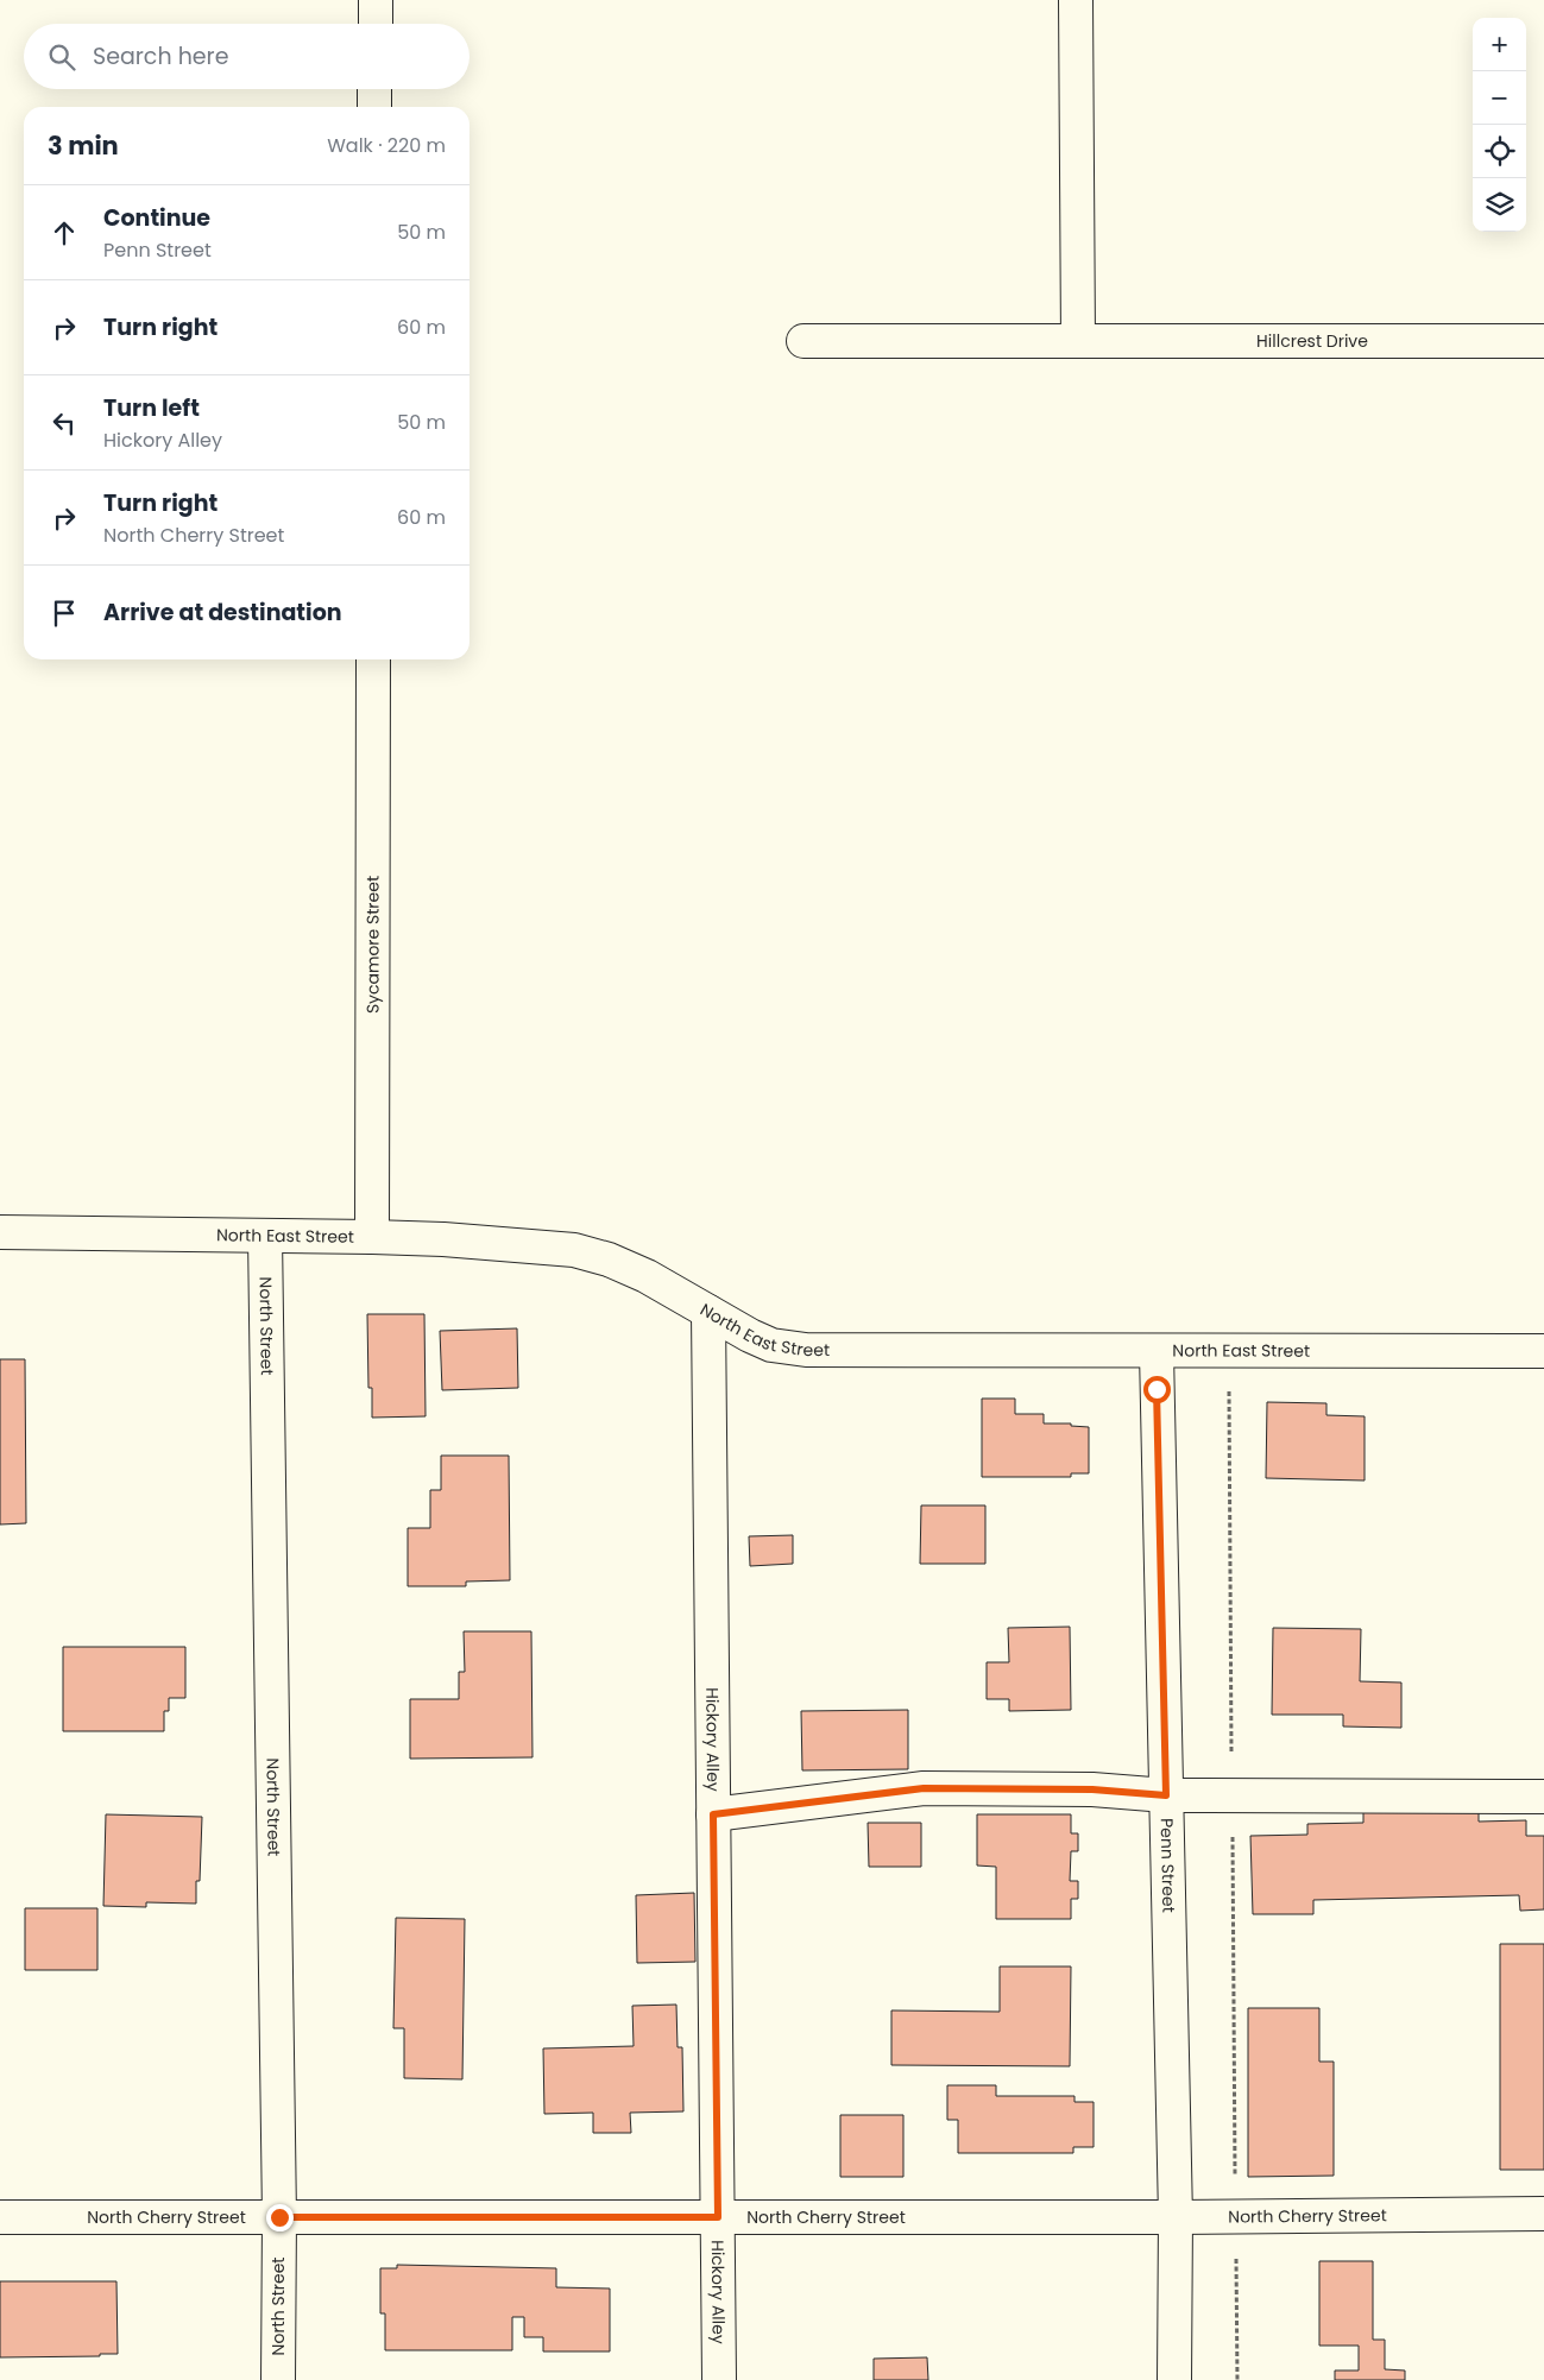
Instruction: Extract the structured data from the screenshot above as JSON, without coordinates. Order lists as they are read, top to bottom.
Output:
{
  "streets": {
    "street": [
      "Hillcrest Drive",
      "Sycamore Street",
      "North East Street",
      "North Street",
      "Hickory Alley",
      "Penn Street",
      "North Cherry Street"
    ]
  },
  "crossings": [
    ["Sycamore Street", "North East Street"],
    ["North East Street", "North Street"],
    ["North East Street", "Hickory Alley"],
    ["North East Street", "Penn Street"],
    ["North Street", "North Cherry Street"],
    ["Hickory Alley", "North Cherry Street"],
    ["Penn Street", "North Cherry Street"]
  ],
  "page": {
    "map_buttons": ["+", "−"],
    "search": "Search here",
    "heading": ["3 min", "Walk · 220 m"],
    "list": [
      ["Continue", "Penn Street", "50 m"],
      ["Turn right", "60 m"],
      ["Turn left", "Hickory Alley", "50 m"],
      ["Turn right", "North Cherry Street", "60 m"],
      "Arrive at destination"
    ]
  }
}
